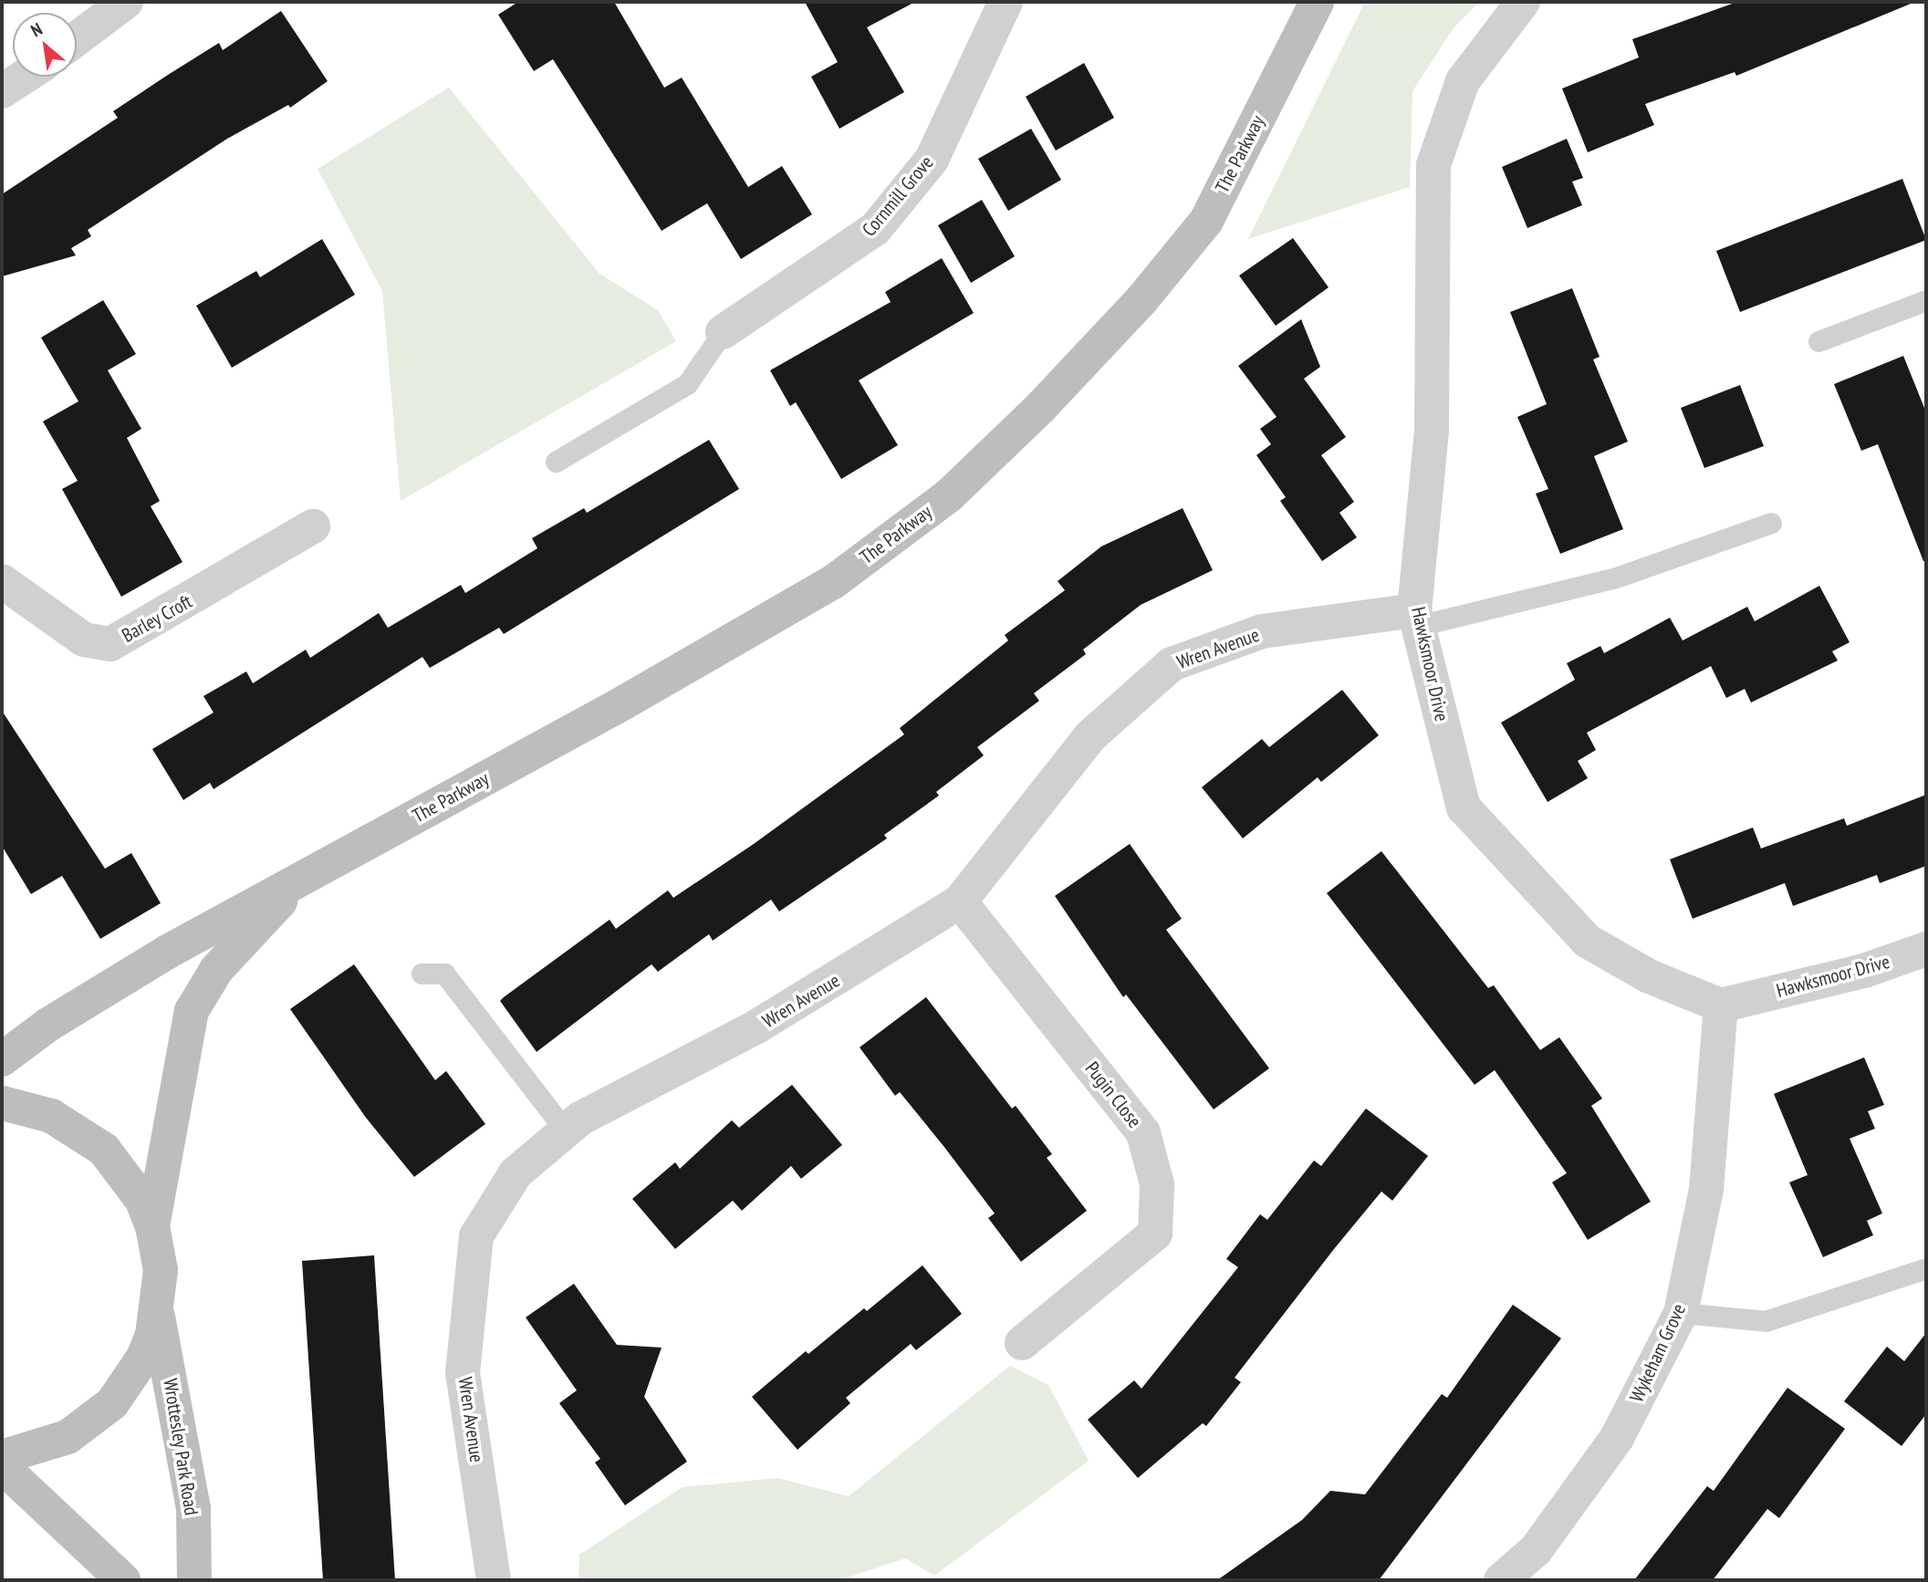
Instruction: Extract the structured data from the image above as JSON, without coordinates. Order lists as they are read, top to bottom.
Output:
{
  "streets": {
    "street": [
      "The Parkway",
      "Cornmill Grove",
      "Barley Croft",
      "Wren Avenue",
      "Hawksmoor Drive",
      "Pugin Close",
      "Wykeham Grove",
      "Wrottesley Park Road"
    ]
  },
  "crossings": [
    ["Wren Avenue", "Hawksmoor Drive"],
    ["Wren Avenue", "Pugin Close"],
    ["Hawksmoor Drive", "Wykeham Grove"]
  ],
  "north": "top left"
}
